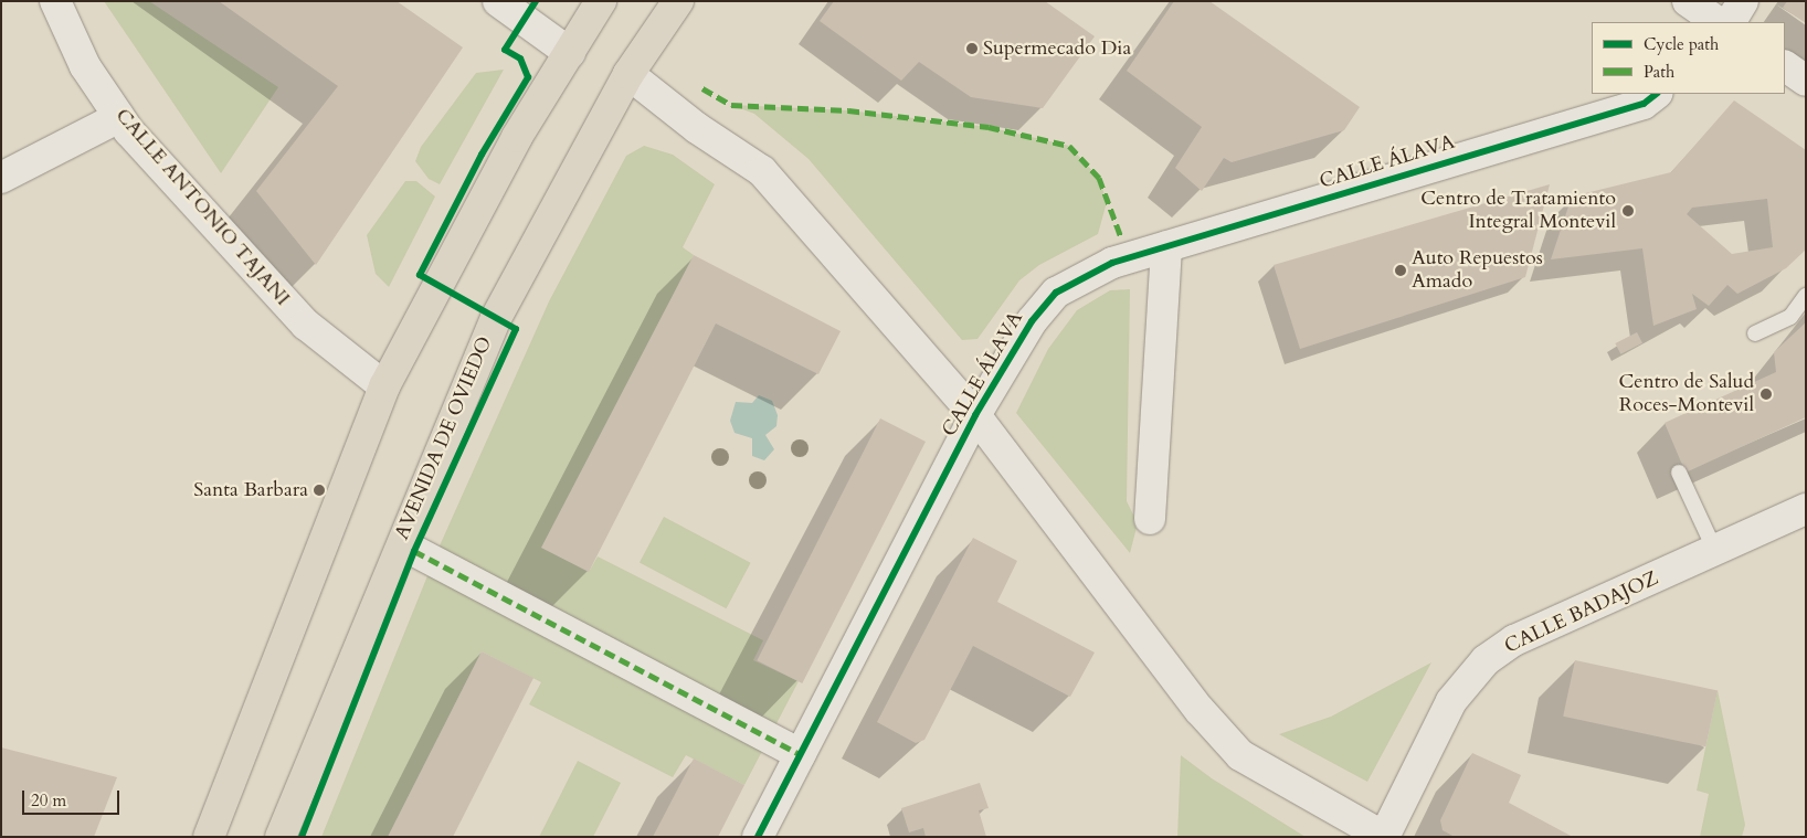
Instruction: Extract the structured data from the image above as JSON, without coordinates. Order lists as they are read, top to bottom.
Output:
{
  "streets": {
    "main road": ["AVENIDA DE OVIEDO"],
    "street": ["CALLE ÁLAVA", "CALLE ANTONIO TAJANI", "CALLE BADAJOZ"]
  },
  "places": [
    "Supermecado Dia",
    "Centro de Tratamiento Integral Montevil",
    "Auto Repuestos Amado",
    "Centro de Salud Roces-Montevil",
    "Santa Barbara"
  ],
  "legend": ["Cycle path", "Path"],
  "scale_bar": "20 m"
}
